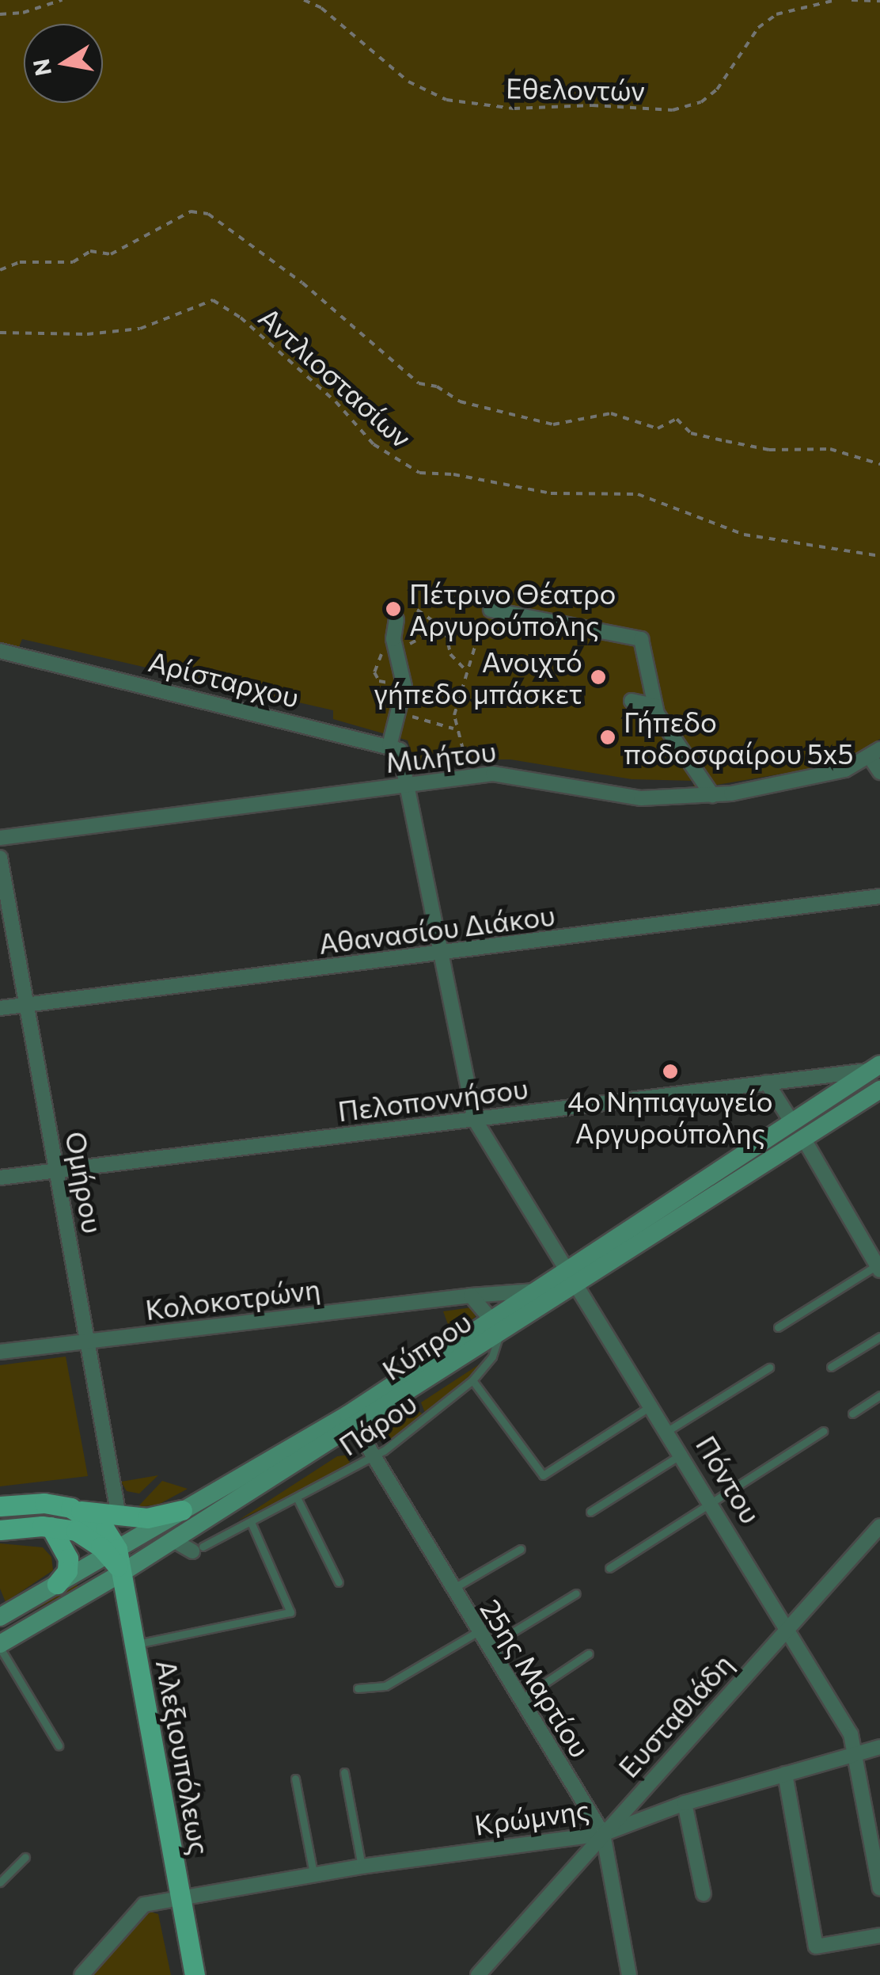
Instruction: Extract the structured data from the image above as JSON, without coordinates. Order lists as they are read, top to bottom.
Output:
{
  "streets": {
    "main road": ["Κύπρου", "Αλεξιουπόλεως"],
    "street": [
      "Αρίσταρχου",
      "Μιλήτου",
      "Αθανασίου Διάκου",
      "Πελοποννήσου",
      "Ομήρου",
      "Κολοκοτρώνη",
      "Πόντου",
      "25ης Μαρτίου",
      "Ευσταθιάδη",
      "Κρώμνης"
    ],
    "lane": ["Πάρου"],
    "path": ["Εθελοντών", "Αντλιοστασίων"]
  },
  "crossings": [
    ["Αθανασίου Διάκου", "Ομήρου"],
    ["Πελοποννήσου", "Ομήρου"],
    ["Πελοποννήσου", "Κύπρου"],
    ["Πελοποννήσου", "Πόντου"],
    ["Ομήρου", "Κολοκοτρώνη"],
    ["Κολοκοτρώνη", "Κύπρου"],
    ["Κύπρου", "Πάρου"],
    ["Κύπρου", "Πόντου"],
    ["Κύπρου", "25ης Μαρτίου"],
    ["Κύπρου", "Αλεξιουπόλεως"],
    ["Πάρου", "25ης Μαρτίου"],
    ["Πόντου", "Ευσταθιάδη"],
    ["Πόντου", "Κρώμνης"],
    ["25ης Μαρτίου", "Ευσταθιάδη"],
    ["25ης Μαρτίου", "Κρώμνης"],
    ["Ευσταθιάδη", "Κρώμνης"],
    ["Αλεξιουπόλεως", "Κρώμνης"]
  ],
  "places": [
    "Πέτρινο Θέατρο Αργυρούπολης",
    "Ανοιχτό γήπεδο μπάσκετ",
    "Γήπεδο ποδοσφαίρου 5x5",
    "4ο Νηπιαγωγείο Αργυρούπολης"
  ],
  "north": "left"
}
